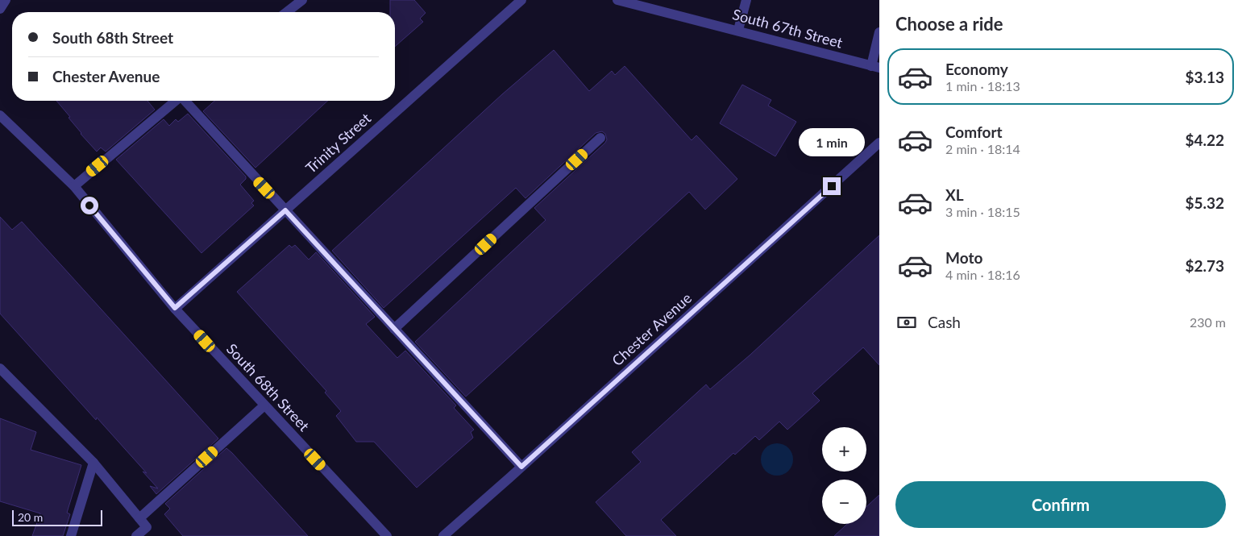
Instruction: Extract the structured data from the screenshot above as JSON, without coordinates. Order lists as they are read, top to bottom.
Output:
{
  "streets": {
    "street": [
      "South 67th Street",
      "Trinity Street",
      "Chester Avenue",
      "South 68th Street"
    ]
  },
  "crossings": [
    ["Trinity Street", "South 68th Street"]
  ],
  "scale_bar": "20 m",
  "page": {
    "heading": "Choose a ride",
    "banner": ["South 68th Street", "Chester Avenue"],
    "list": [
      {
        "name": "Economy",
        "note": "1 min · 18:13",
        "value": "$3.13"
      },
      {
        "name": "Comfort",
        "note": "2 min · 18:14",
        "value": "$4.22"
      },
      {
        "name": "XL",
        "note": "3 min · 18:15",
        "value": "$5.32"
      },
      {
        "name": "Moto",
        "note": "4 min · 18:16",
        "value": "$2.73"
      }
    ],
    "bubble": "1 min",
    "pay": ["Cash", "230 m"],
    "map_buttons": ["+", "−"],
    "buttons": "Confirm",
    "scale": "20 m"
  }
}
